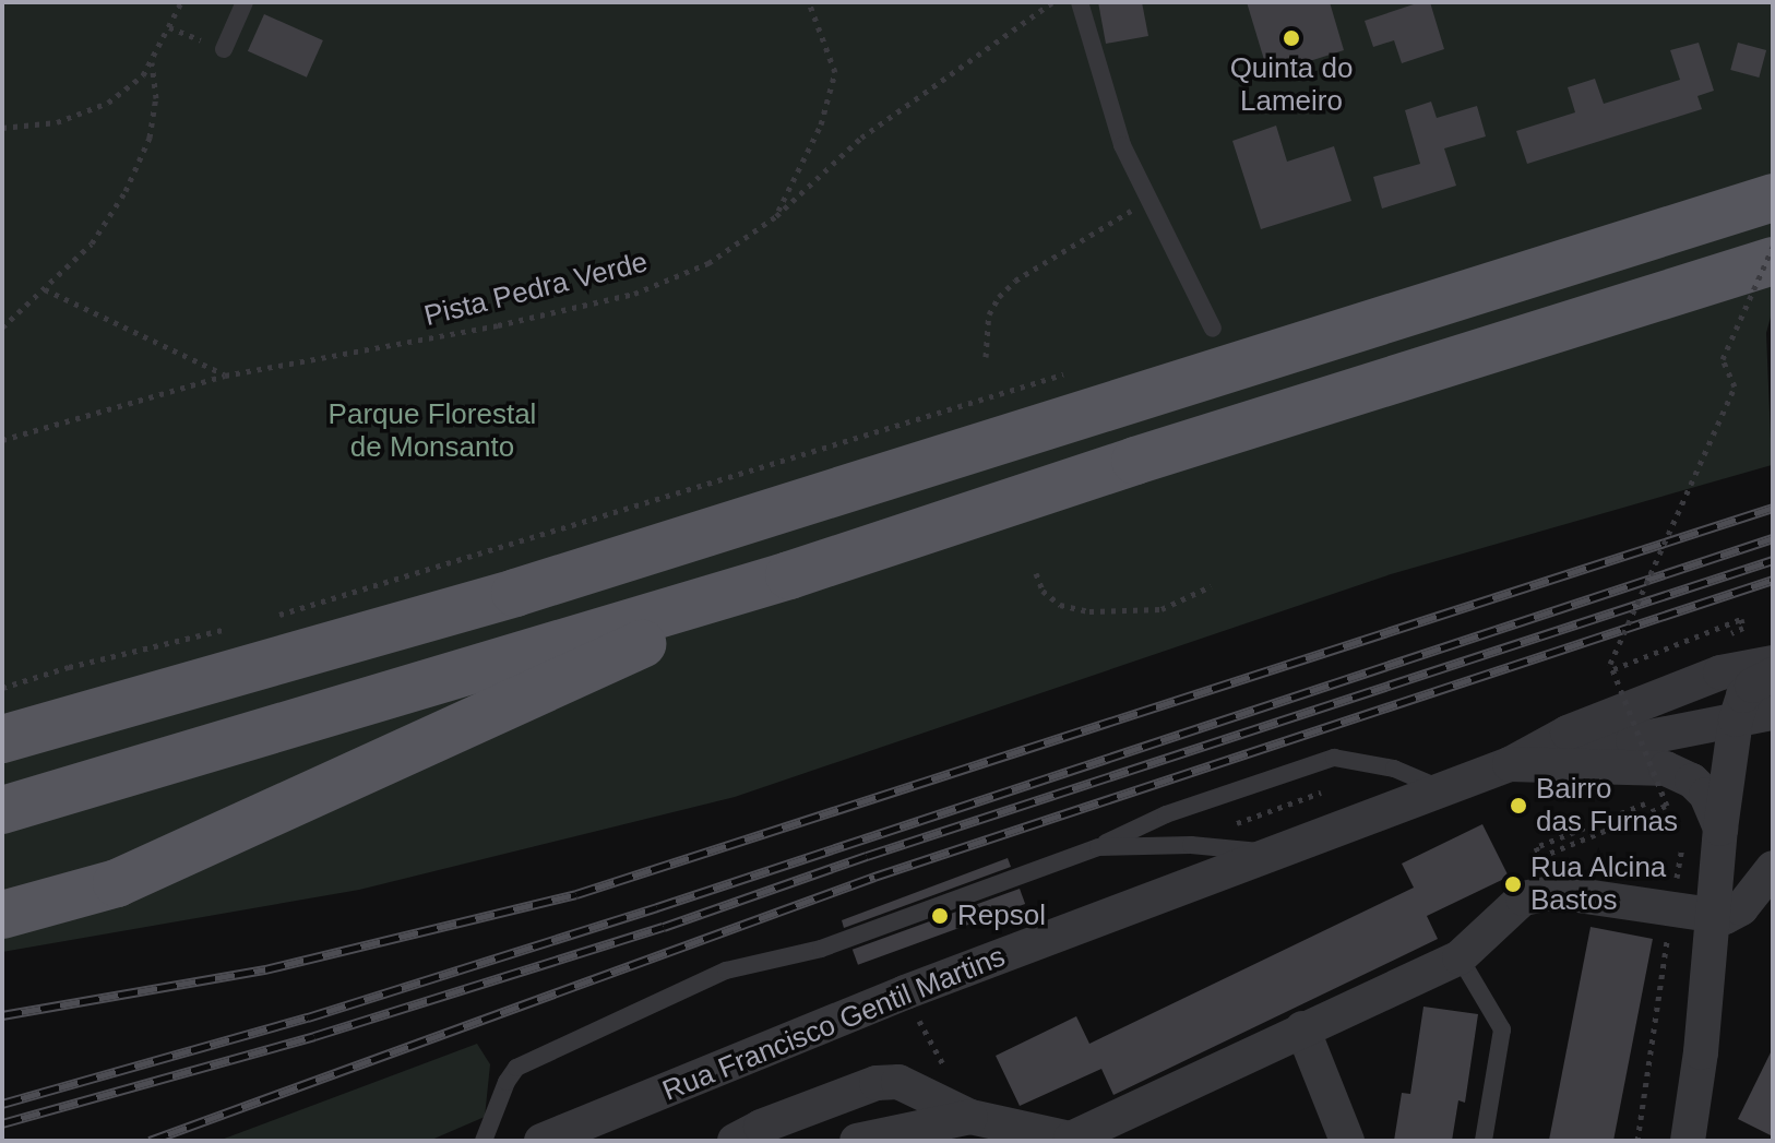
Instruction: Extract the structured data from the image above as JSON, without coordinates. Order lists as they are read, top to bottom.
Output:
{
  "streets": {
    "street": ["Rua Francisco Gentil Martins"],
    "path": ["Pista Pedra Verde"]
  },
  "parks": ["Parque Florestal de Monsanto"],
  "places": [
    "Quinta do Lameiro",
    "Bairro das Furnas",
    "Rua Alcina Bastos",
    "Repsol"
  ]
}
